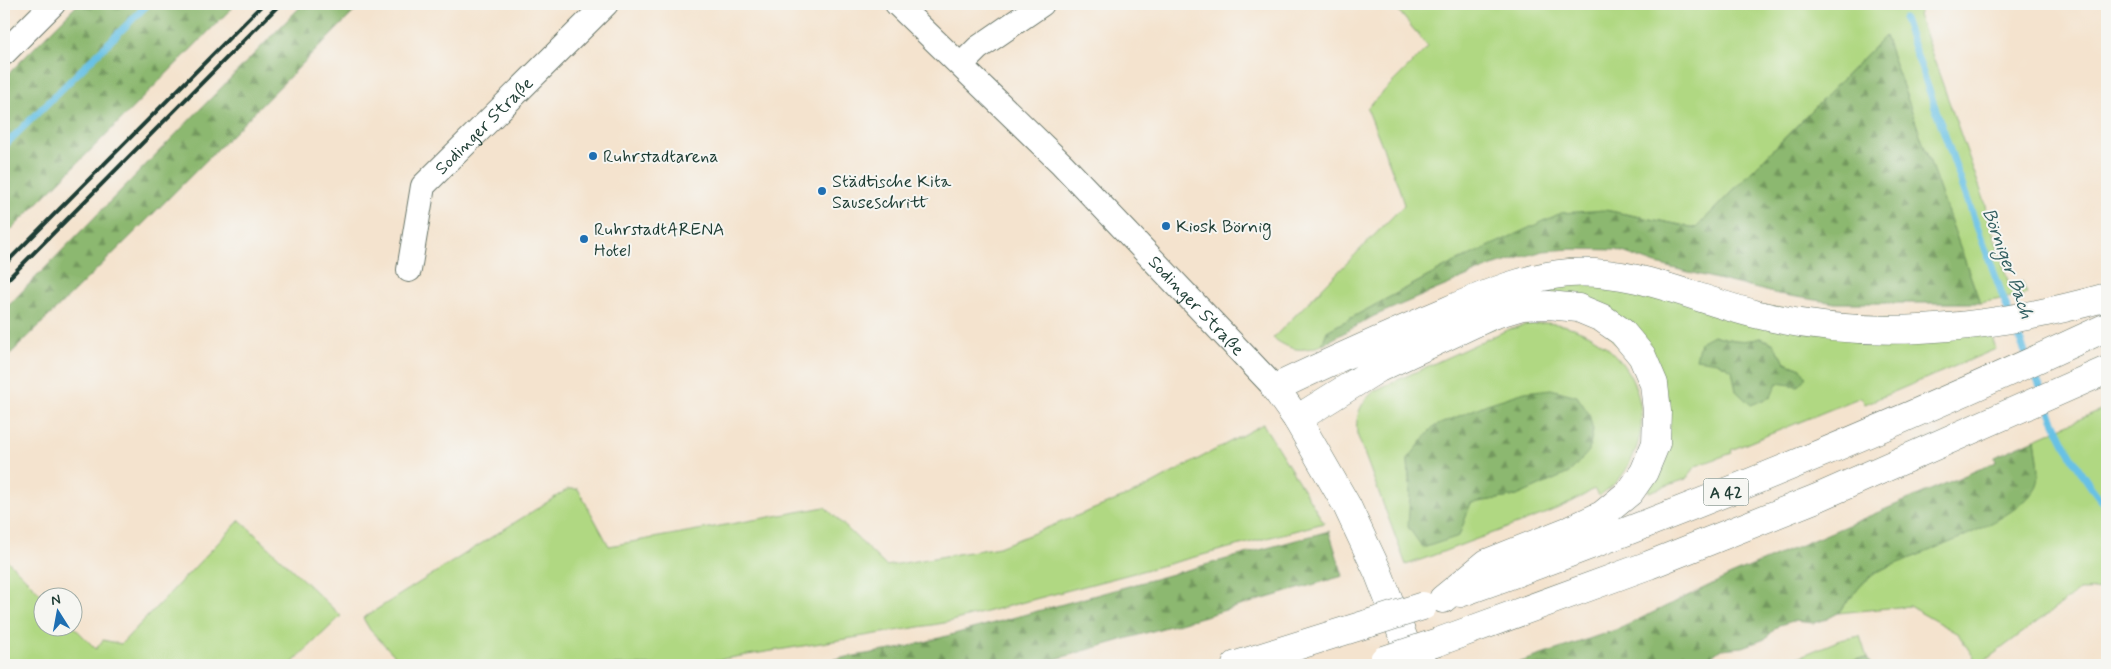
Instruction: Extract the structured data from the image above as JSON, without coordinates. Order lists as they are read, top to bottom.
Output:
{
  "streets": {
    "main road": ["Sodinger Straße", "A 42"]
  },
  "water": ["Börniger Bach"],
  "places": [
    "Ruhrstadtarena",
    "Städtische Kita Sauseschritt",
    "Kiosk Börnig",
    "RuhrstadtARENA Hotel"
  ],
  "north": "top"
}
